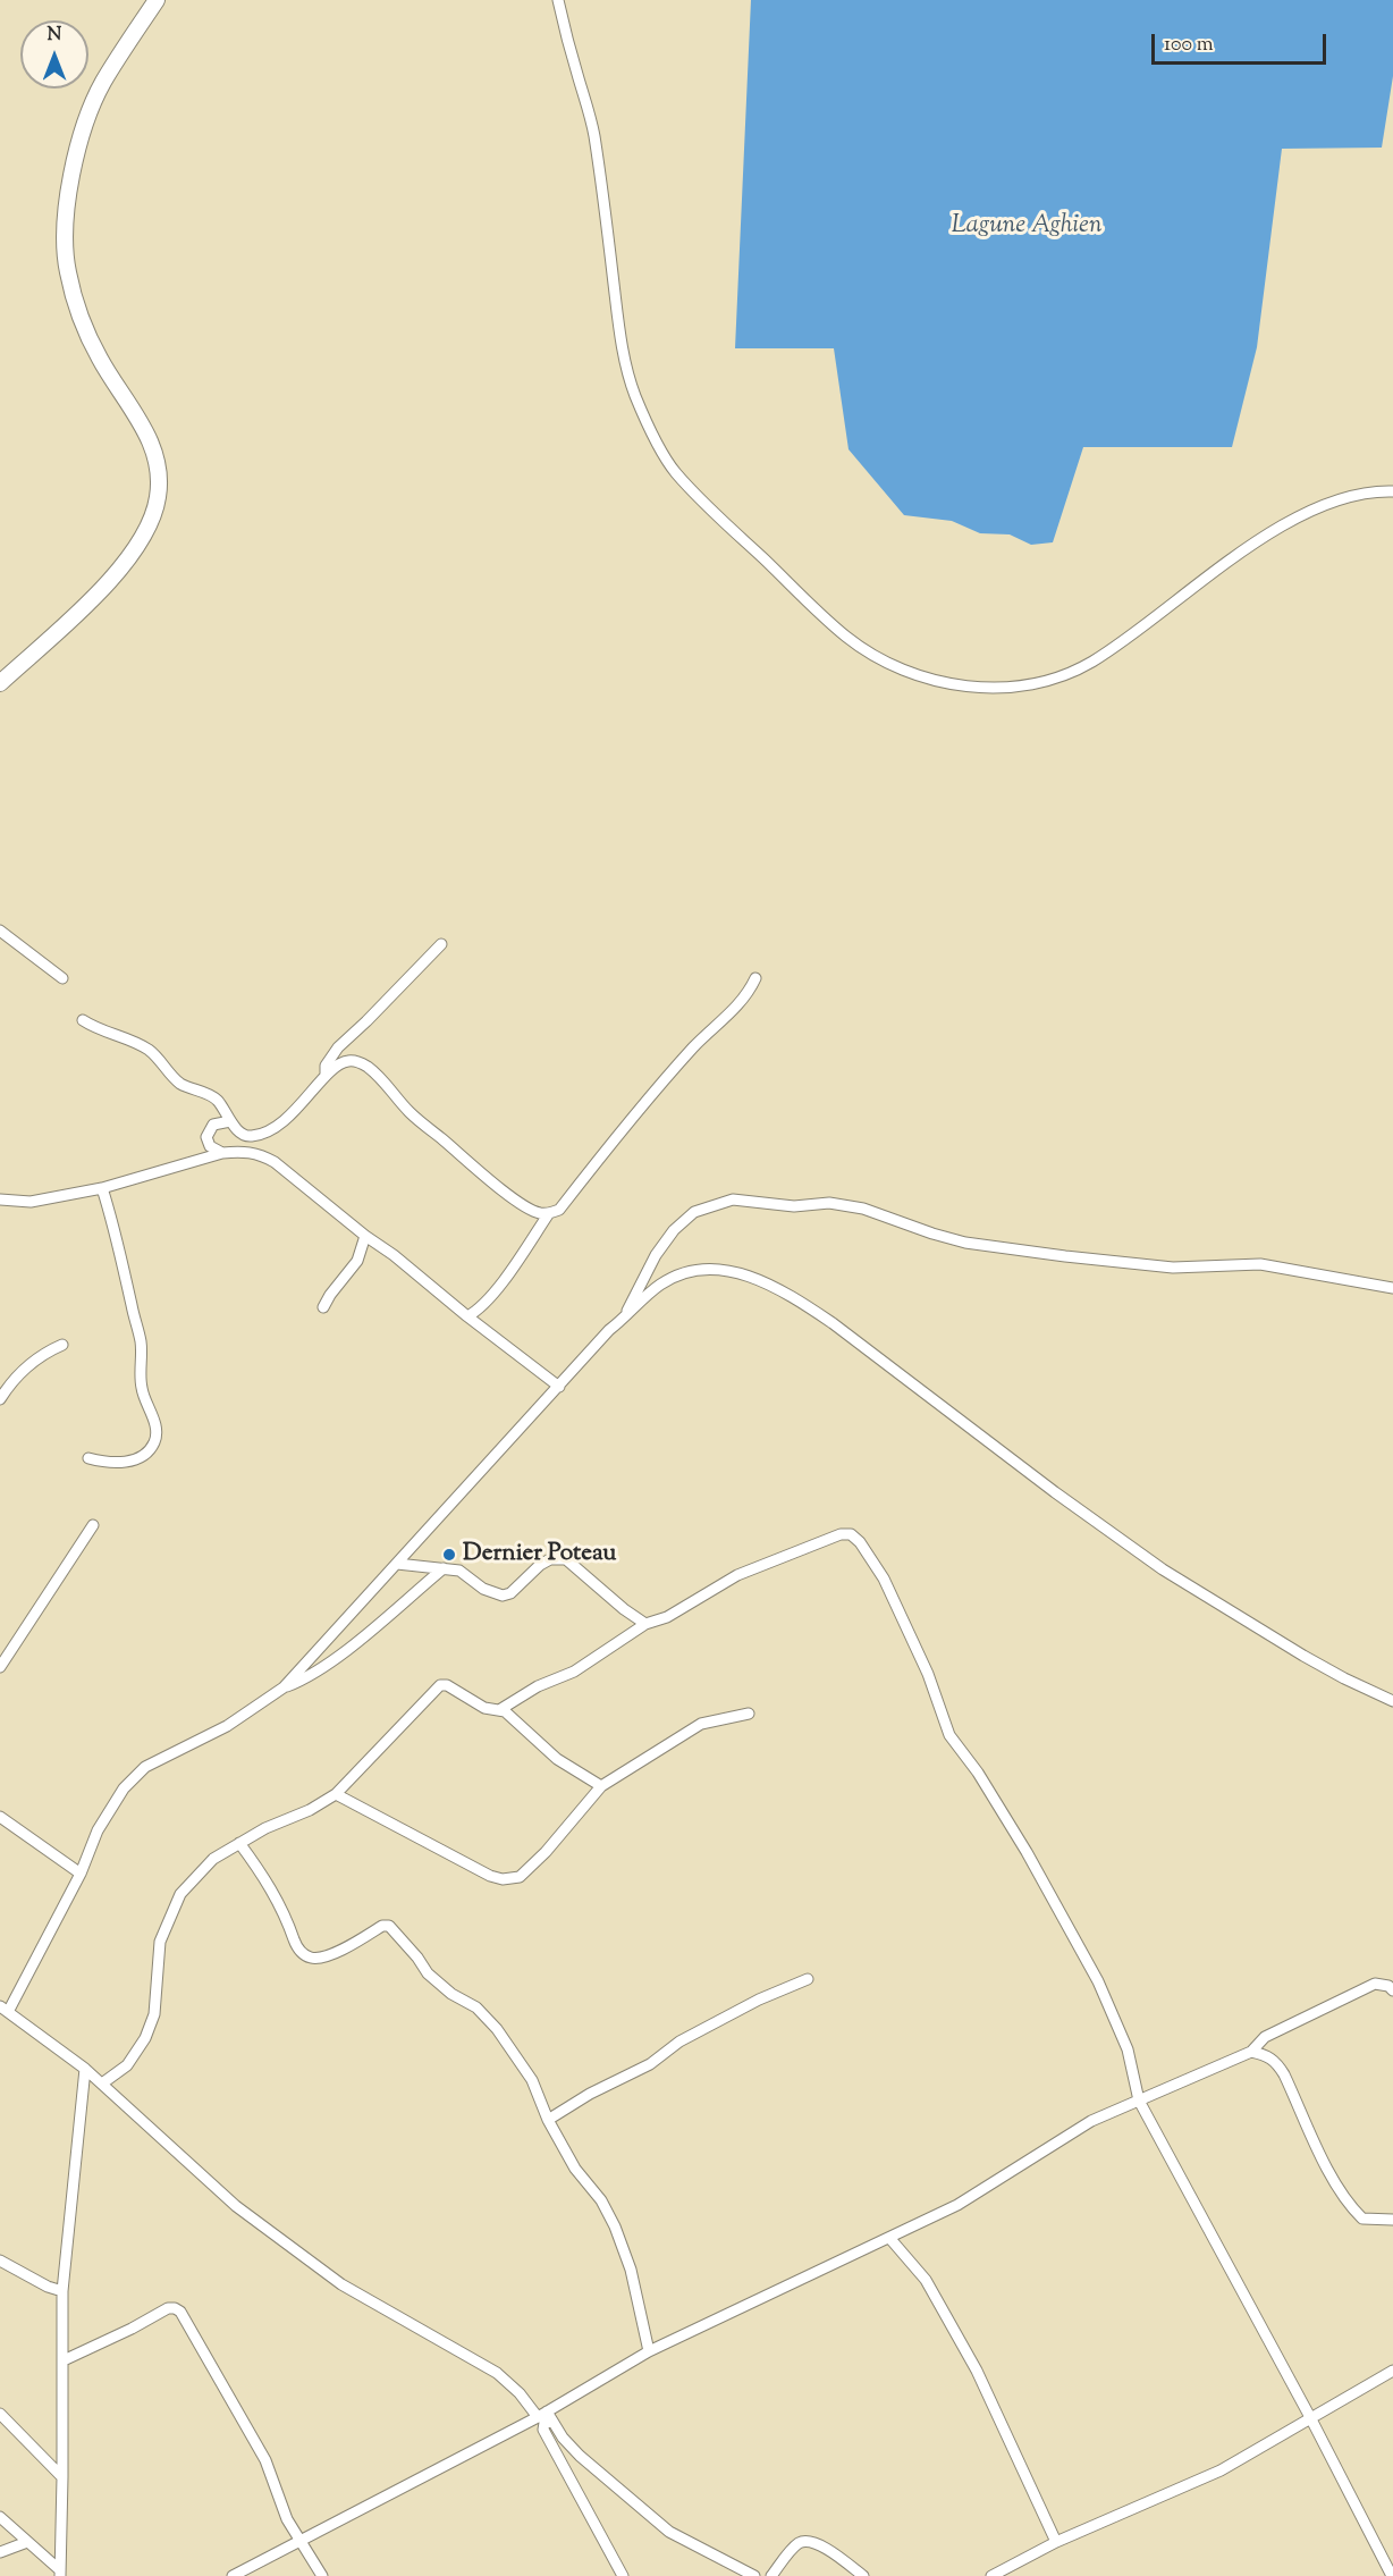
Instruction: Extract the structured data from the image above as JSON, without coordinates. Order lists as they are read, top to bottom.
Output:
{
  "water": ["Lagune Aghien"],
  "places": ["Dernier Poteau"],
  "scale_bar": "100 m",
  "north": "top"
}
